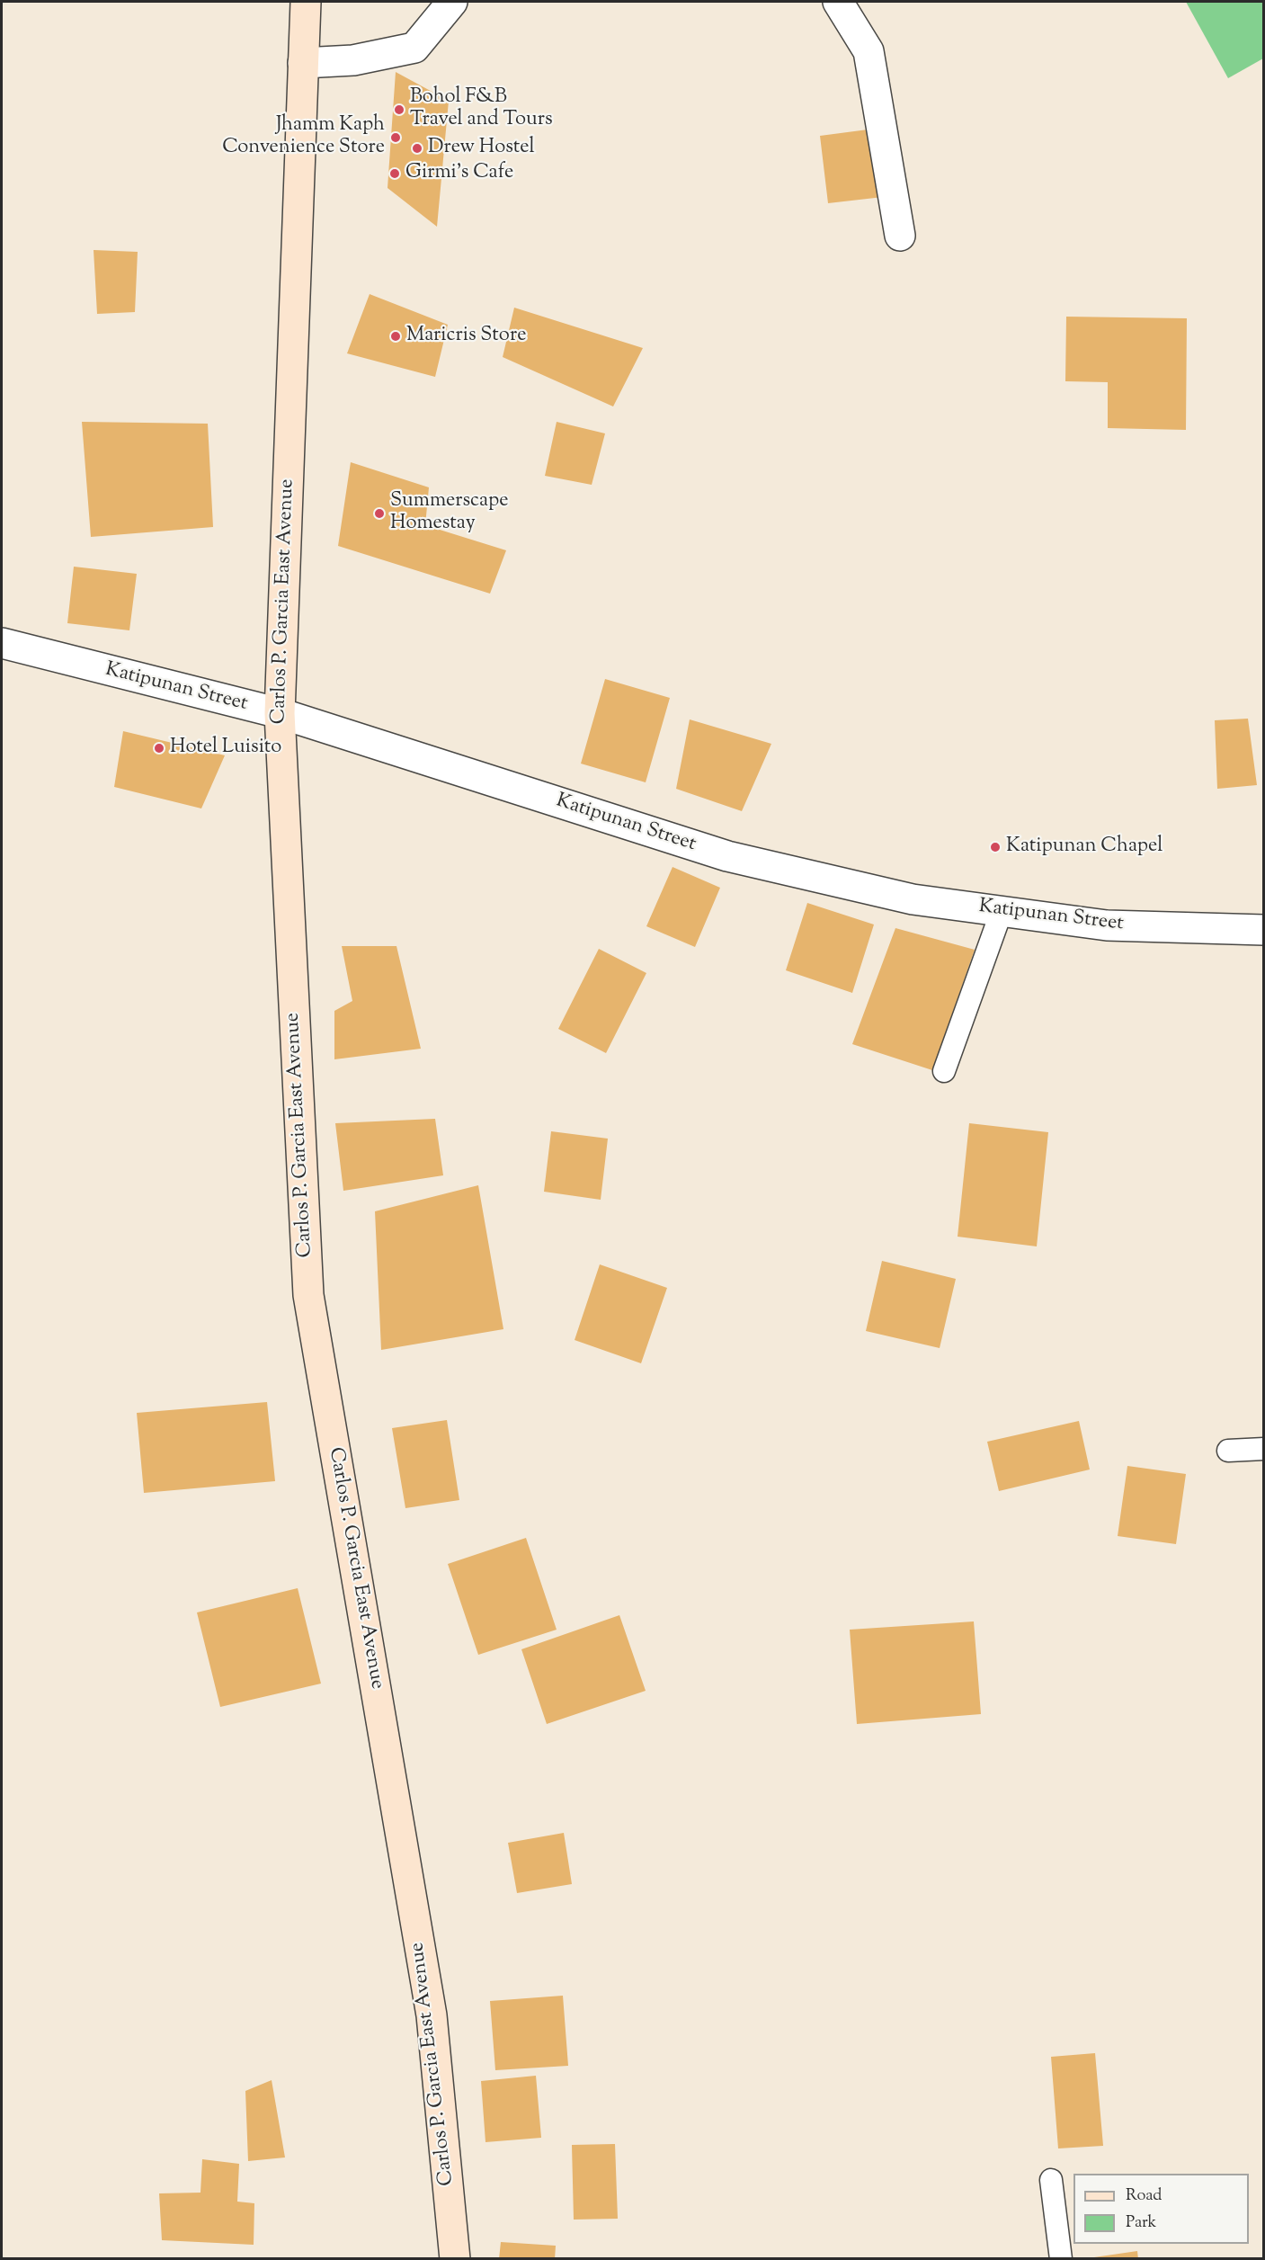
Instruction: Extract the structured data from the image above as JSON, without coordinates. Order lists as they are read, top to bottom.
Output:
{
  "streets": {
    "main road": ["Carlos P. Garcia East Avenue"],
    "street": ["Katipunan Street"]
  },
  "crossings": [
    ["Carlos P. Garcia East Avenue", "Katipunan Street"]
  ],
  "places": [
    "Bohol F&B Travel and Tours",
    "Jhamm Kaph Convenience Store",
    "Drew Hostel",
    "Girmi's Cafe",
    "Maricris Store",
    "Summerscape Homestay",
    "Hotel Luisito",
    "Katipunan Chapel"
  ],
  "legend": ["Road", "Park"]
}
